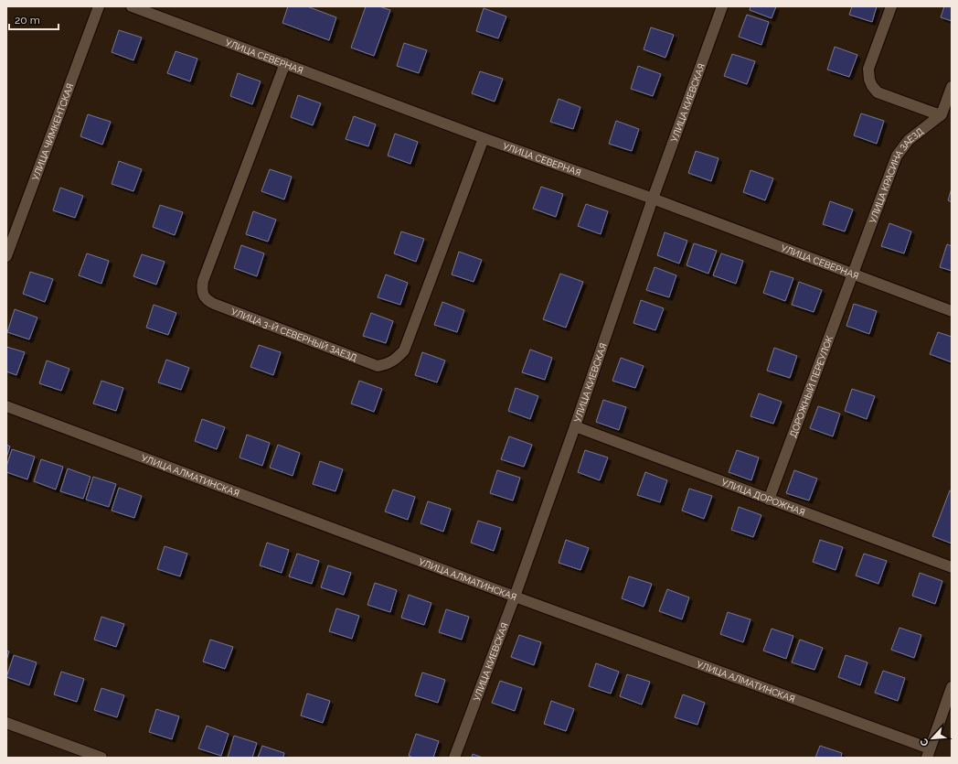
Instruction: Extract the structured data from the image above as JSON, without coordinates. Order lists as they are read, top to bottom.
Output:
{
  "streets": {
    "street": [
      "УЛИЦА СЕВЕРНАЯ",
      "УЛИЦА КИЕВСКАЯ",
      "УЛИЦА ЧИМКЕНТСКАЯ",
      "УЛИЦА КРАСИНА ЗАЕЗД",
      "УЛИЦА 3-Й СЕВЕРНЫЙ ЗАЕЗД",
      "ДОРОЖНЫЙ ПЕРЕУЛОК",
      "УЛИЦА АЛМАТИНСКАЯ",
      "УЛИЦА ДОРОЖНАЯ"
    ]
  },
  "crossings": [
    ["УЛИЦА СЕВЕРНАЯ", "УЛИЦА КИЕВСКАЯ"],
    ["УЛИЦА СЕВЕРНАЯ", "УЛИЦА КРАСИНА ЗАЕЗД"],
    ["УЛИЦА СЕВЕРНАЯ", "УЛИЦА 3-Й СЕВЕРНЫЙ ЗАЕЗД"],
    ["УЛИЦА СЕВЕРНАЯ", "ДОРОЖНЫЙ ПЕРЕУЛОК"],
    ["УЛИЦА КИЕВСКАЯ", "УЛИЦА АЛМАТИНСКАЯ"],
    ["УЛИЦА КИЕВСКАЯ", "УЛИЦА ДОРОЖНАЯ"],
    ["УЛИЦА КРАСИНА ЗАЕЗД", "ДОРОЖНЫЙ ПЕРЕУЛОК"],
    ["ДОРОЖНЫЙ ПЕРЕУЛОК", "УЛИЦА ДОРОЖНАЯ"]
  ],
  "scale_bar": "20 m",
  "north": "bottom left"
}
